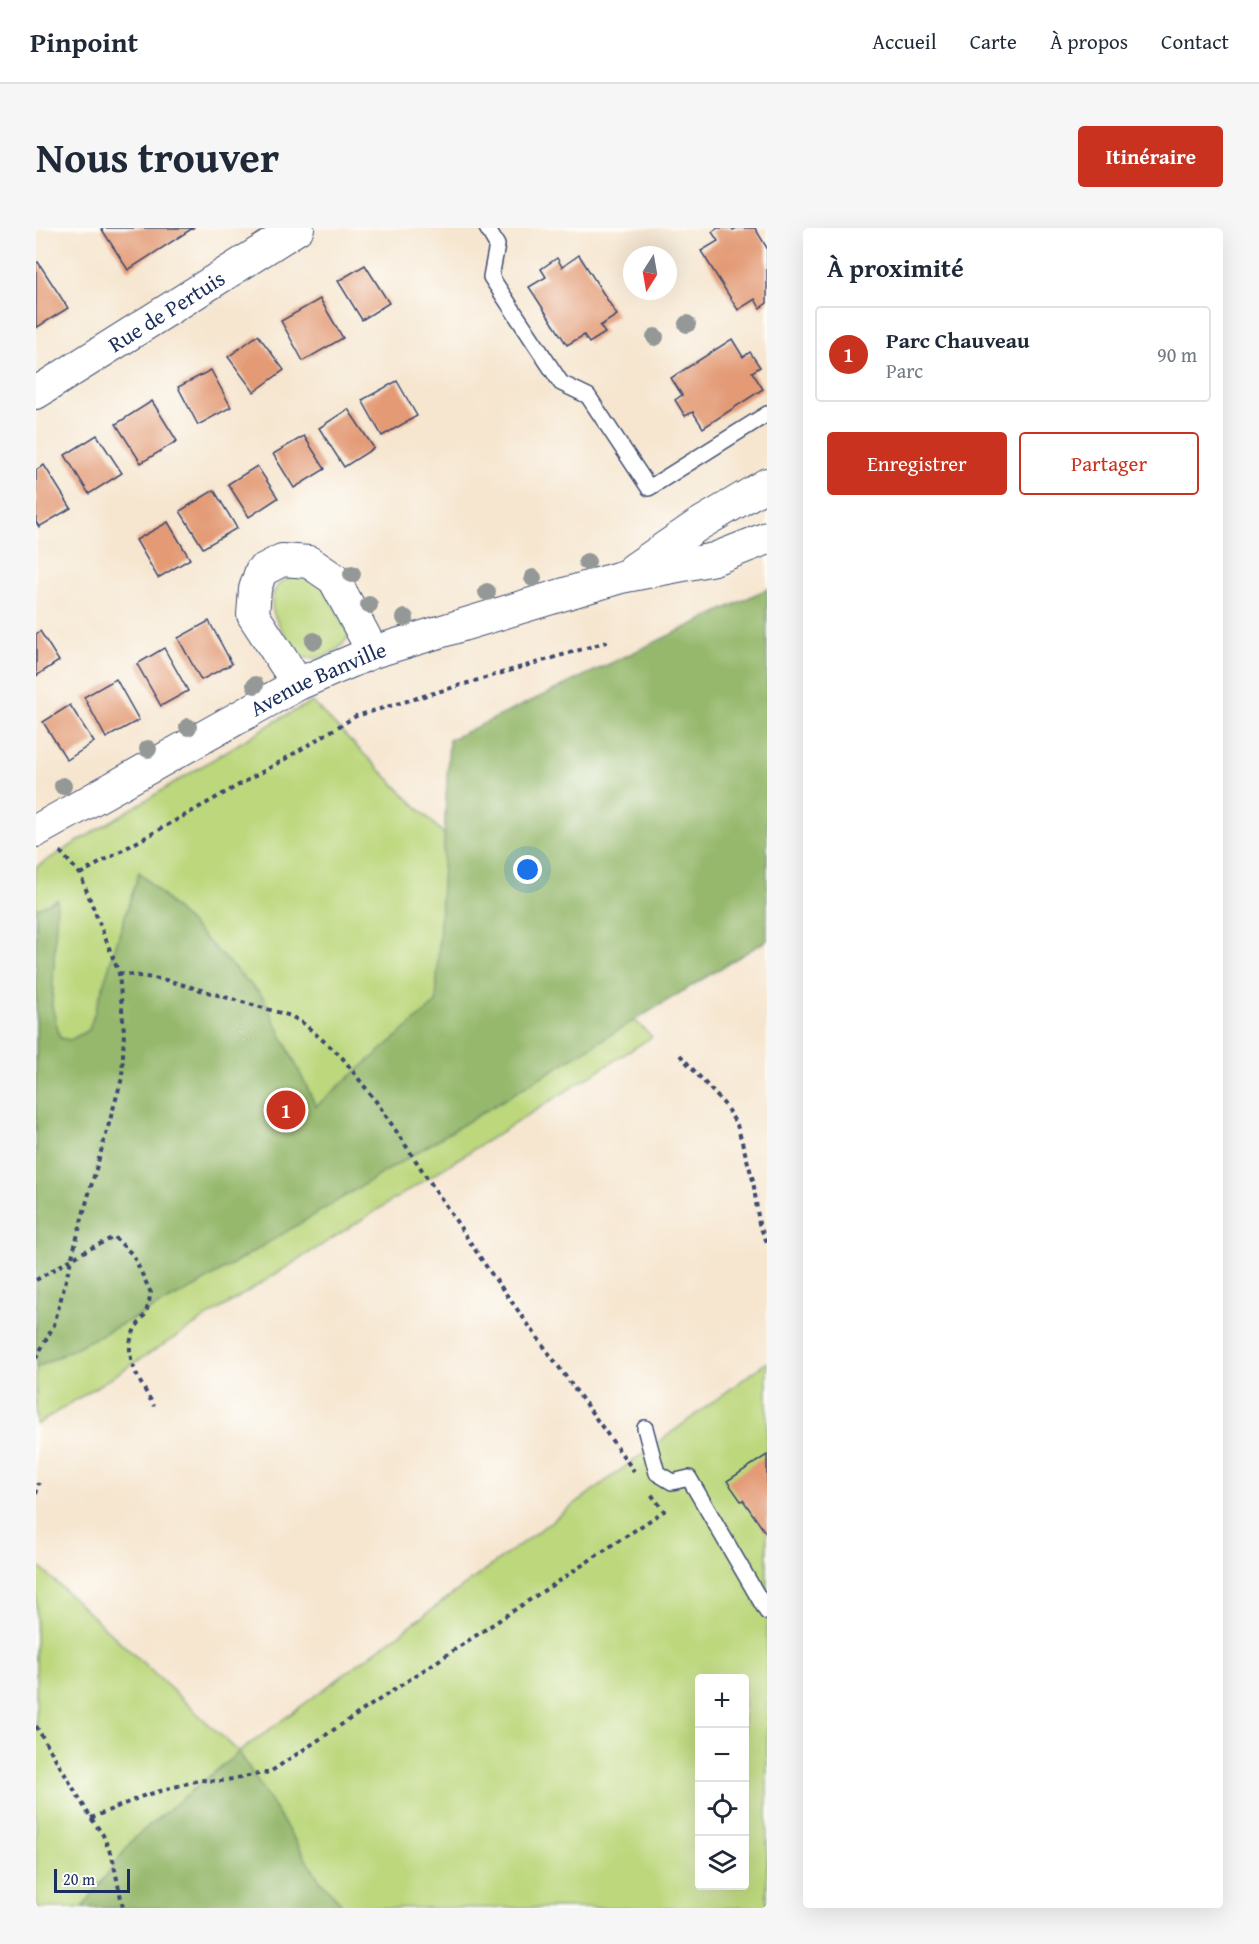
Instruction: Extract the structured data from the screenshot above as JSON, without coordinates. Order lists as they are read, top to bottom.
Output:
{
  "streets": {
    "street": ["Rue de Pertuis", "Avenue Banville"]
  },
  "scale_bar": "20 m",
  "north": "bottom",
  "page": {
    "header": "Pinpoint",
    "nav": [
      "Accueil",
      "Carte",
      "À propos",
      "Contact"
    ],
    "title": "Nous trouver",
    "buttons": [
      "Itinéraire",
      ["Enregistrer", "Partager"]
    ],
    "heading": "À proximité",
    "list": [
      {
        "mark": "1",
        "name": "Parc Chauveau",
        "note": "Parc",
        "value": "90 m"
      }
    ],
    "pins": "1",
    "map_buttons": ["+", "−"],
    "scale": "20 m"
  }
}
